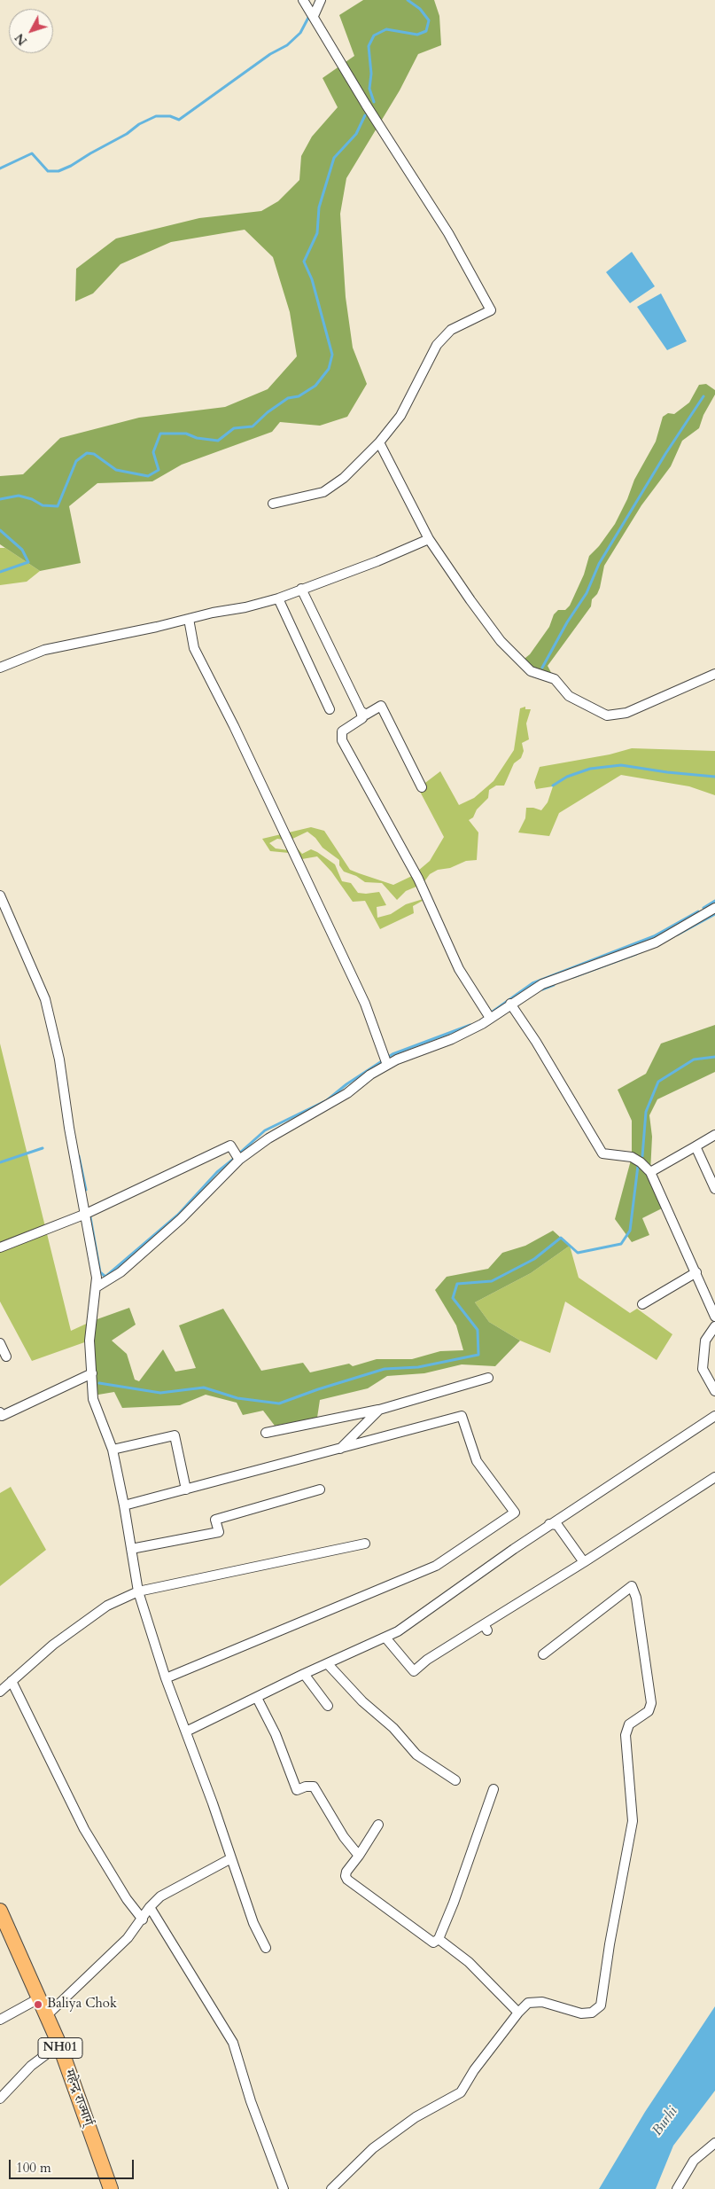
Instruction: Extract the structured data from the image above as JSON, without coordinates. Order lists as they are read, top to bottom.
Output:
{
  "streets": {
    "highway": ["NH01", "महेन्द्र राज्मार्ग्"]
  },
  "water": ["Burhi"],
  "places": ["Baliya Chok"],
  "scale_bar": "100 m",
  "north": "bottom left"
}
